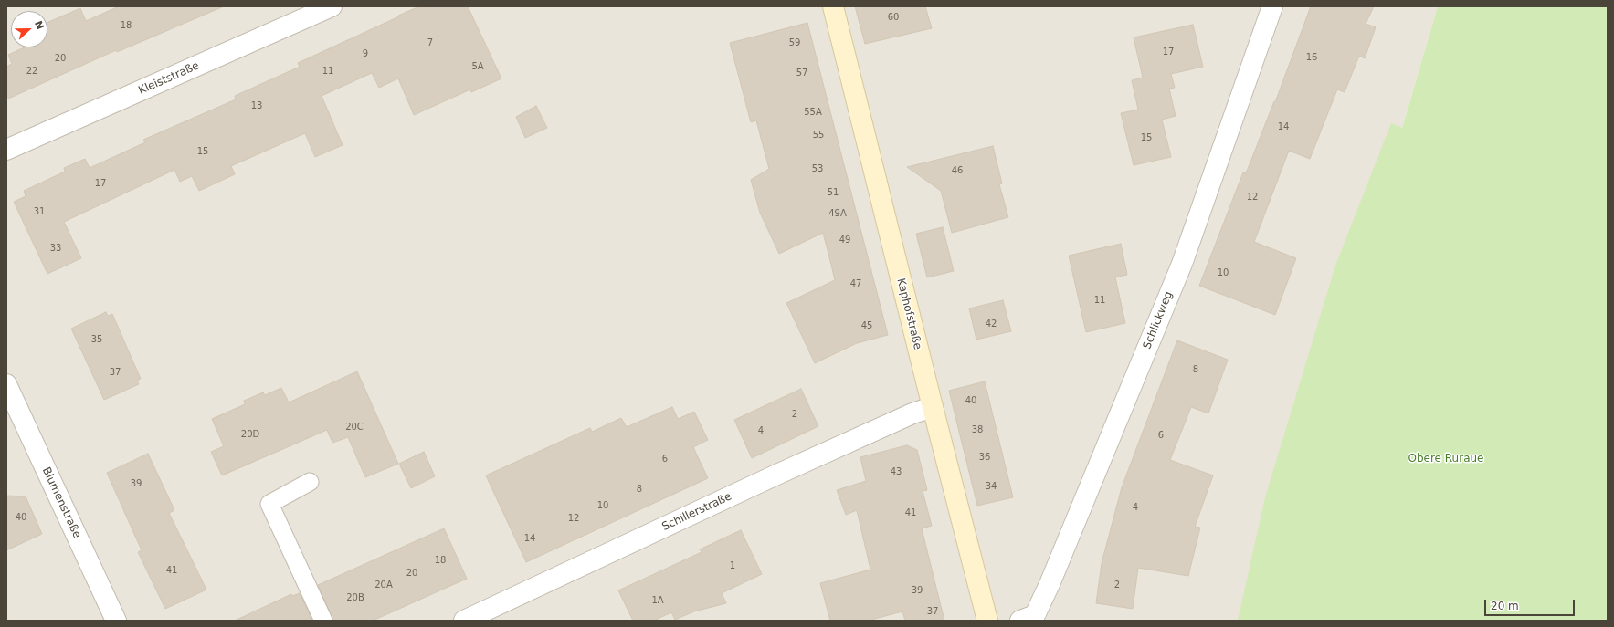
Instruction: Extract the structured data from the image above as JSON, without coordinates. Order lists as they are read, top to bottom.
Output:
{
  "streets": {
    "main road": ["Kaphofstraße"],
    "street": [
      "Kleiststraße",
      "Schlickweg",
      "Blumenstraße",
      "Schillerstraße"
    ]
  },
  "crossings": [
    ["Kaphofstraße", "Schillerstraße"]
  ],
  "parks": ["Obere Ruraue"],
  "house_numbers": [
    "60",
    "18",
    "7",
    "59",
    "17",
    "9",
    "16",
    "20",
    "5A",
    "22",
    "11",
    "57",
    "13",
    "55A",
    "14",
    "55",
    "15",
    "15",
    "53",
    "46",
    "17",
    "51",
    "12",
    "31",
    "49A",
    "49",
    "33",
    "10",
    "47",
    "11",
    "42",
    "45",
    "35",
    "8",
    "37",
    "40",
    "2",
    "20C",
    "38",
    "4",
    "20D",
    "6",
    "36",
    "6",
    "43",
    "39",
    "34",
    "8",
    "10",
    "4",
    "41",
    "40",
    "12",
    "14",
    "18",
    "1",
    "41",
    "20",
    "20A",
    "2",
    "39",
    "20B",
    "1A",
    "37"
  ],
  "scale_bar": "20 m",
  "north": "right"
}
